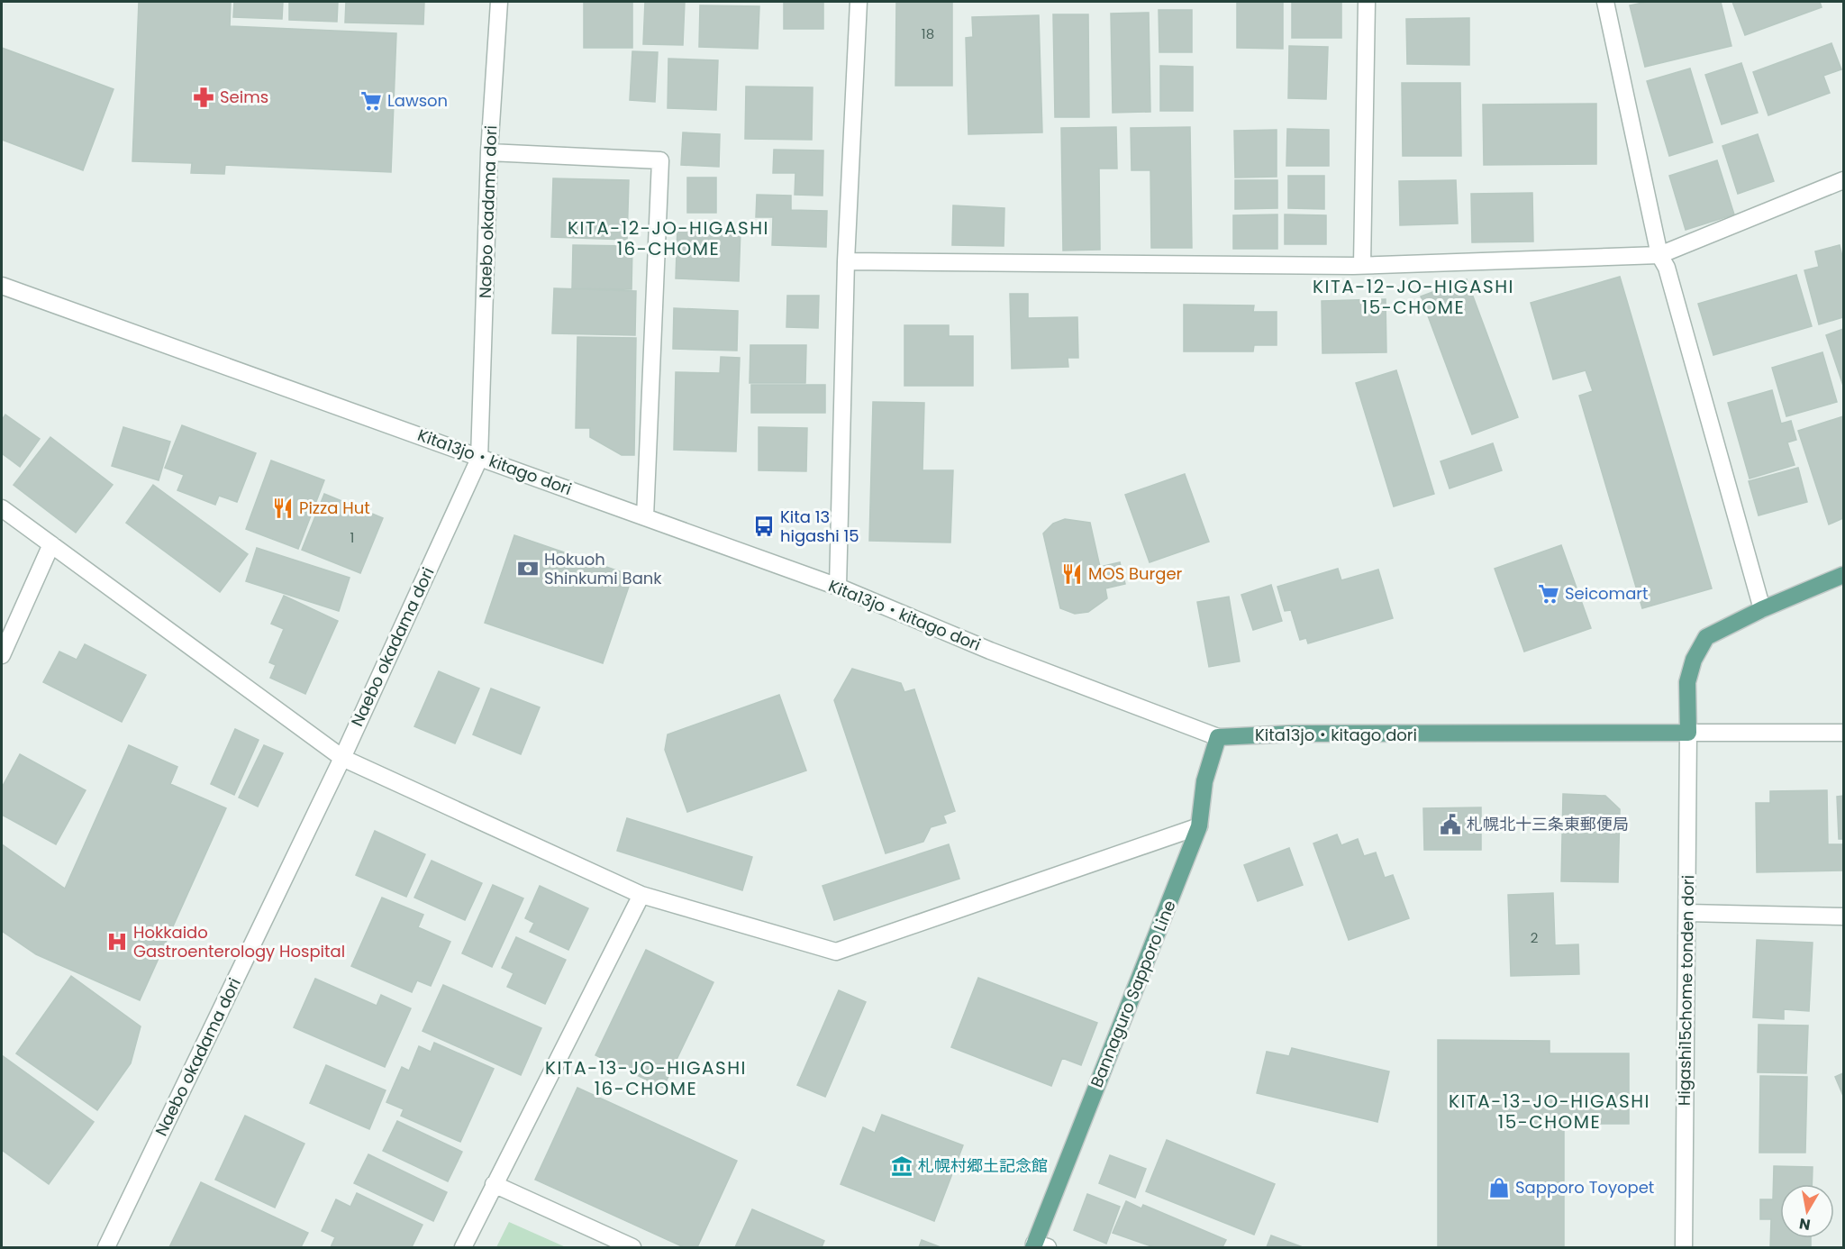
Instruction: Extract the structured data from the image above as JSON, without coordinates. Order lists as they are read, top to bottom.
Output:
{
  "streets": {
    "main road": ["Kita13jo・kitago dori", "Bannaguro Sapporo Line"],
    "street": ["Naebo okadama dori", "Higashi15chome tonden dori"]
  },
  "crossings": [
    ["Naebo okadama dori", "Kita13jo・kitago dori"],
    ["Kita13jo・kitago dori", "Higashi15chome tonden dori"],
    ["Kita13jo・kitago dori", "Bannaguro Sapporo Line"]
  ],
  "districts": [
    "KITA-12-JO-HIGASHI 16-CHOME",
    "KITA-12-JO-HIGASHI 15-CHOME",
    "KITA-13-JO-HIGASHI 16-CHOME",
    "KITA-13-JO-HIGASHI 15-CHOME"
  ],
  "places": {
    "pharmacy": ["Seims"],
    "supermarket": ["Lawson", "Seicomart"],
    "restaurant": ["Pizza Hut", "MOS Burger"],
    "bus stop": ["Kita 13 higashi 15"],
    "bank": ["Hokuoh Shinkumi Bank"],
    "public building": ["札幌北十三条東郵便局"],
    "hospital": ["Hokkaido Gastroenterology Hospital"],
    "museum": ["札幌村郷土記念館"],
    "shop": ["Sapporo Toyopet"]
  },
  "house_numbers": ["18", "1", "2"],
  "north": "bottom"
}
